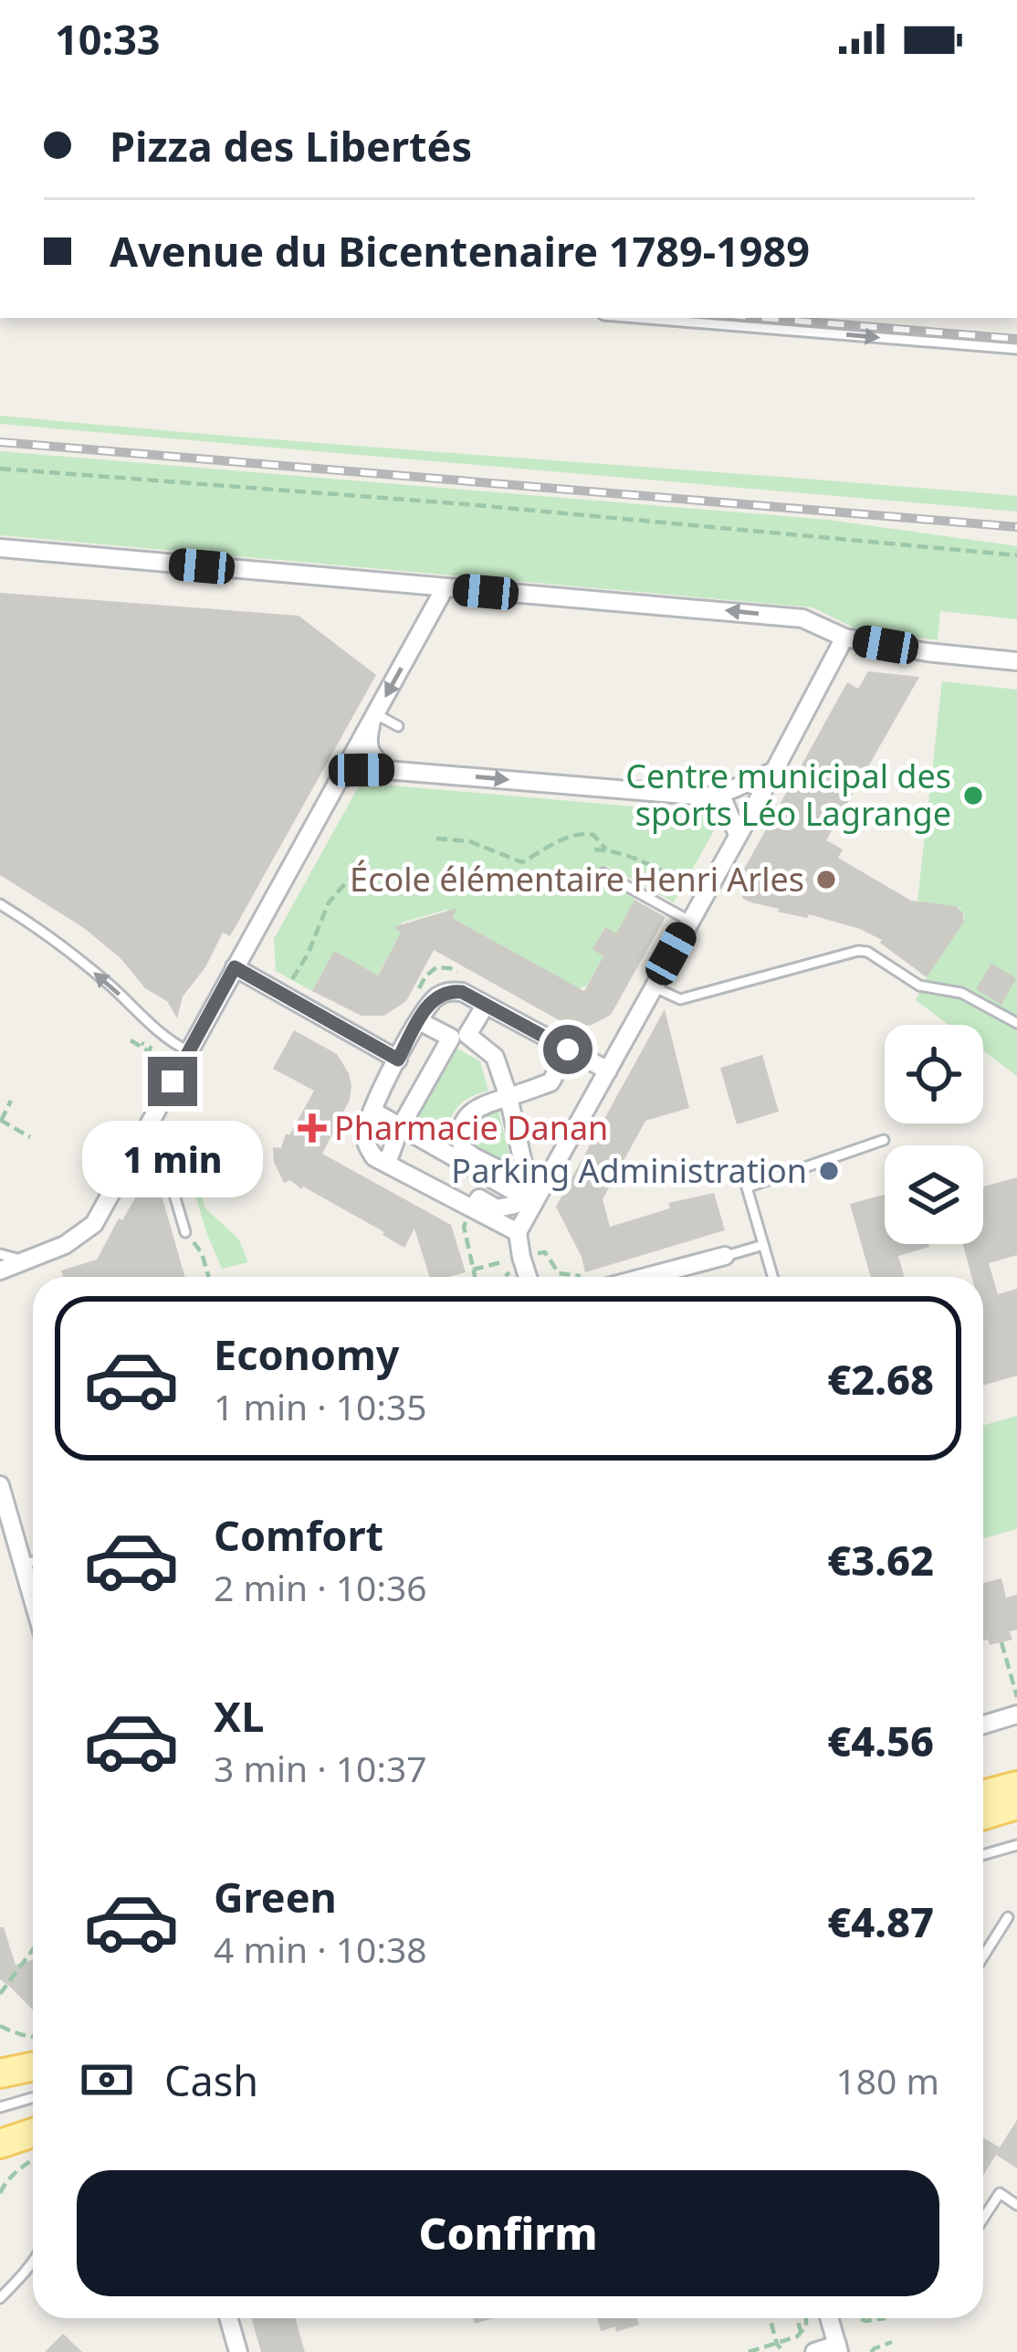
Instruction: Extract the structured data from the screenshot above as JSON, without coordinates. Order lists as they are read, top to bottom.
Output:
{
  "places": {
    "other": ["Centre municipal des sports Léo Lagrange", "École élémentaire Henri Arles", "Parking Administration"],
    "health": ["Pharmacie Danan"]
  },
  "page": {
    "status": "10:33",
    "banner": ["Pizza des Libertés", "Avenue du Bicentenaire 1789-1989"],
    "bubble": "1 min",
    "list": [
      {
        "name": "Economy",
        "note": "1 min · 10:35",
        "value": "€2.68"
      },
      {
        "name": "Comfort",
        "note": "2 min · 10:36",
        "value": "€3.62"
      },
      {
        "name": "XL",
        "note": "3 min · 10:37",
        "value": "€4.56"
      },
      {
        "name": "Green",
        "note": "4 min · 10:38",
        "value": "€4.87"
      }
    ],
    "pay": ["Cash", "180 m"],
    "buttons": "Confirm"
  }
}
